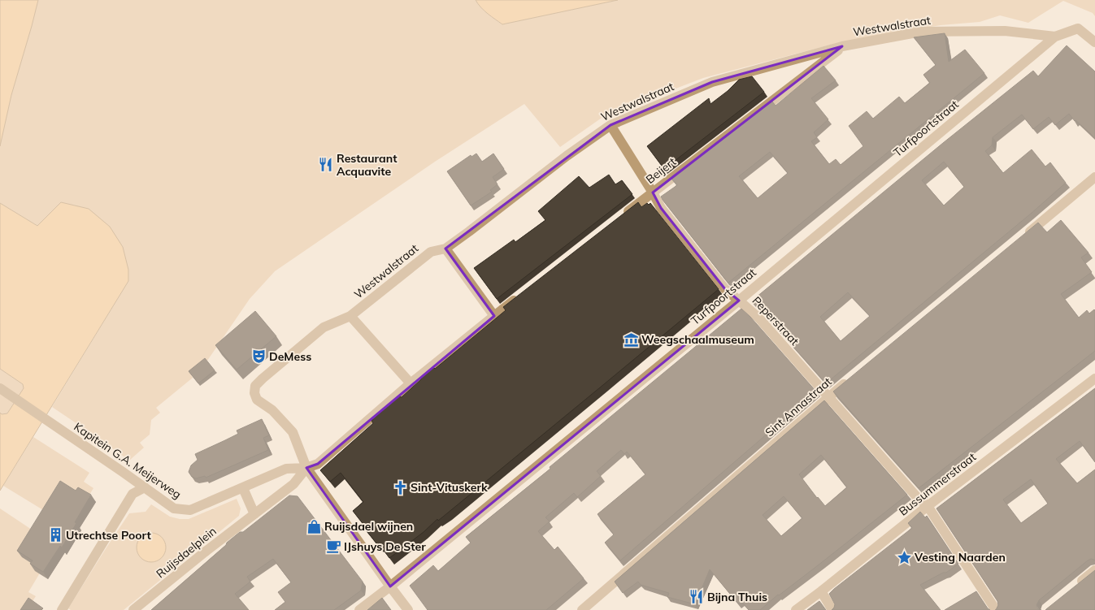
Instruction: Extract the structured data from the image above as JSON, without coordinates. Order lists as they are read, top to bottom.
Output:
{
  "streets": {
    "street": [
      "Westwalstraat",
      "Turfpoortstraat",
      "Beijert",
      "Peperstraat",
      "Sint Annastraat",
      "Kapitein G.A. Meijerweg",
      "Bussummerstraat",
      "Ruijsdaelplein"
    ]
  },
  "crossings": [
    ["Westwalstraat", "Turfpoortstraat"],
    ["Westwalstraat", "Beijert"],
    ["Westwalstraat", "Peperstraat"],
    ["Westwalstraat", "Kapitein G.A. Meijerweg"],
    ["Westwalstraat", "Ruijsdaelplein"],
    ["Turfpoortstraat", "Peperstraat"],
    ["Beijert", "Peperstraat"],
    ["Peperstraat", "Sint Annastraat"],
    ["Peperstraat", "Bussummerstraat"],
    ["Kapitein G.A. Meijerweg", "Ruijsdaelplein"]
  ],
  "places": {
    "restaurant": ["Restaurant Acquavite", "Bijna Thuis"],
    "museum": ["Weegschaalmuseum"],
    "theatre": ["DeMess"],
    "church": ["Sint-Vituskerk"],
    "shop": ["Ruijsdael wijnen"],
    "building": ["Utrechtse Poort"],
    "cafe": ["IJshuys De Ster"],
    "place": ["Vesting Naarden"]
  }
}
